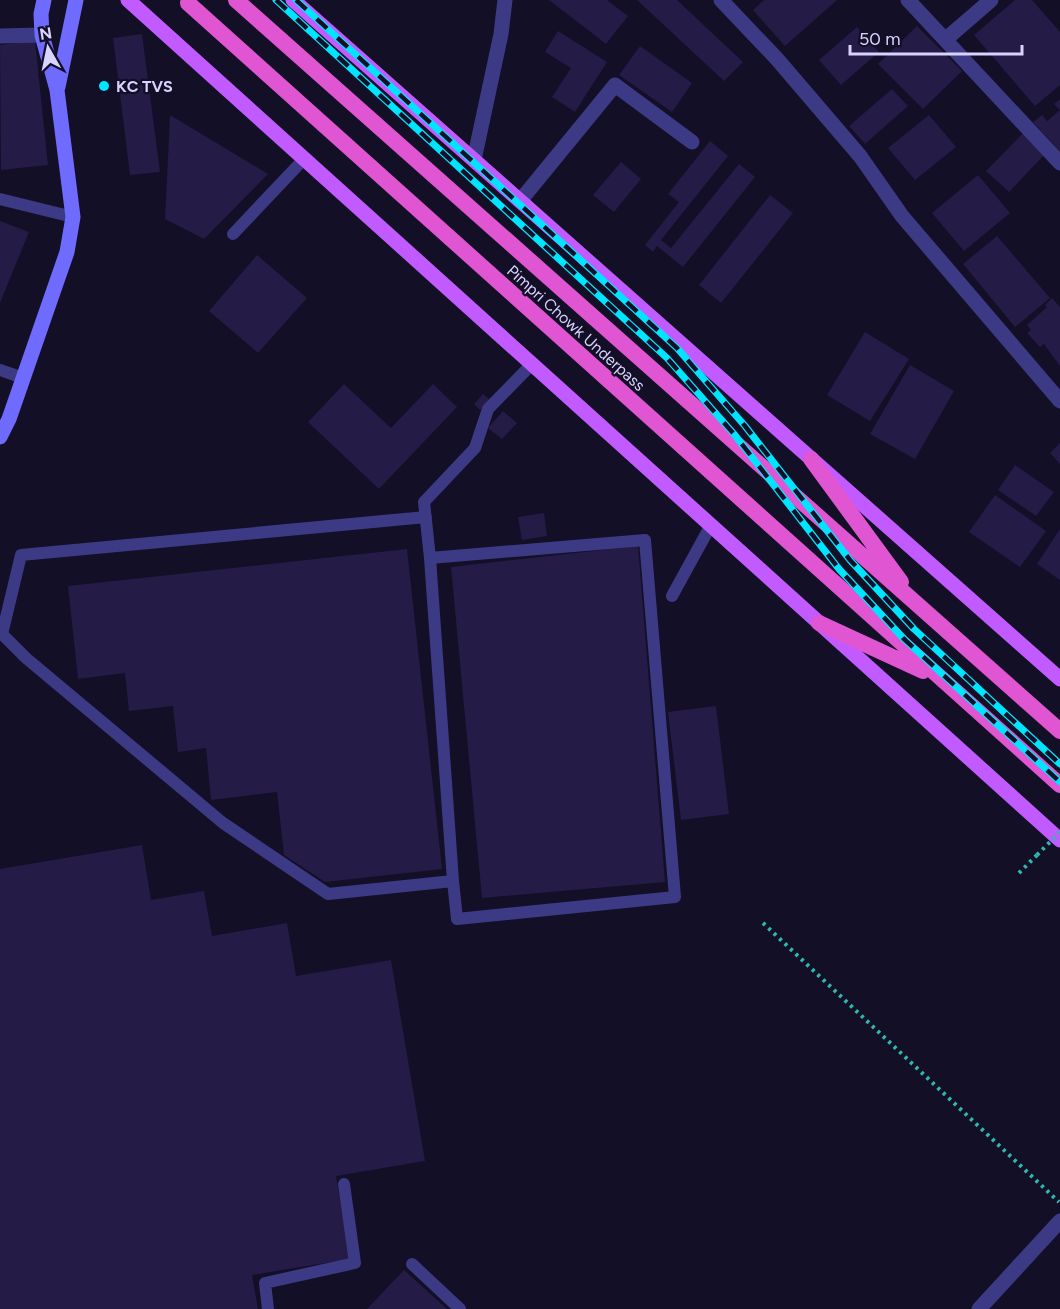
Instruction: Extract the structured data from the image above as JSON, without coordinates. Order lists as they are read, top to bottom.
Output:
{
  "streets": {
    "highway": ["Pimpri Chowk Underpass"]
  },
  "places": ["KC TVS"],
  "scale_bar": "50 m",
  "north": "top"
}
